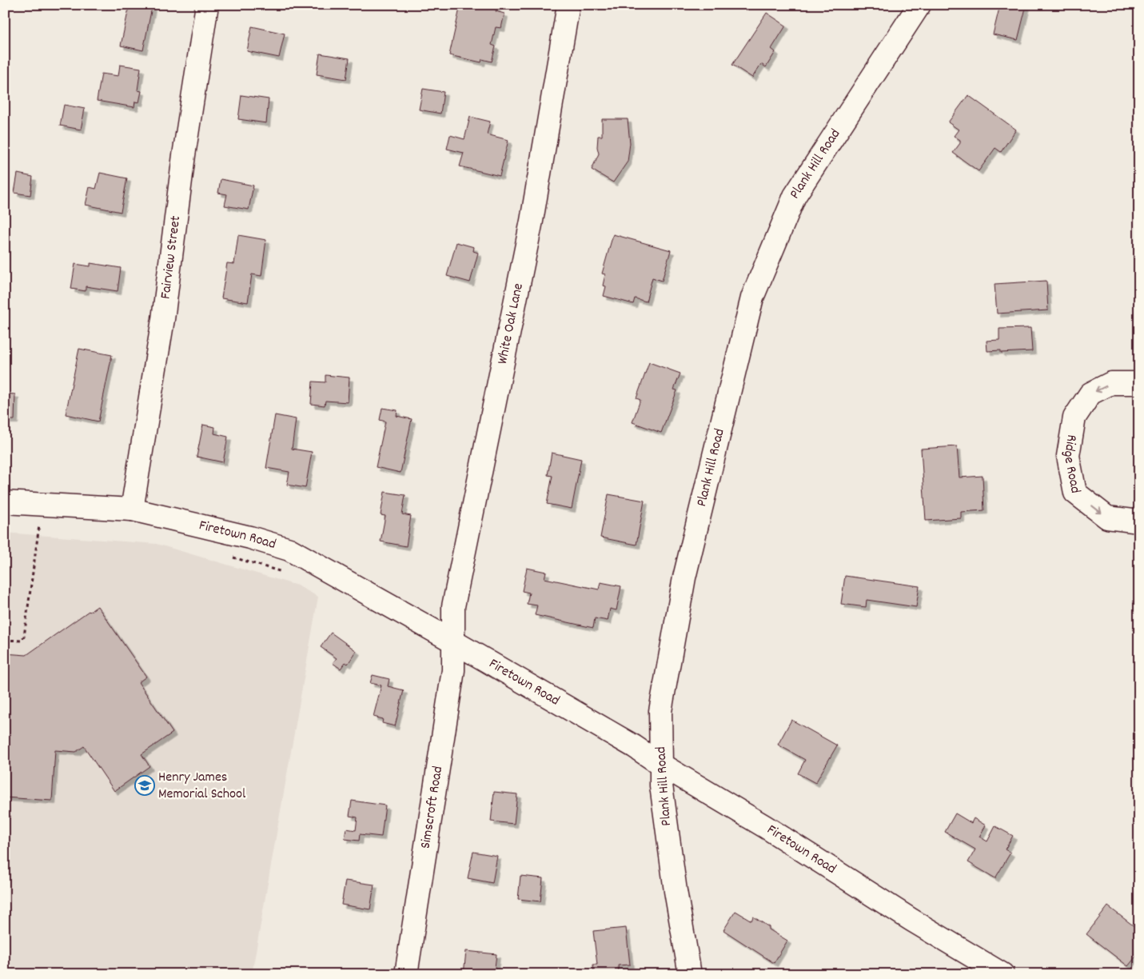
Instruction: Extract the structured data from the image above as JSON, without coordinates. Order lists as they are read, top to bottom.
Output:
{
  "streets": {
    "street": [
      "Plank Hill Road",
      "Fairview Street",
      "White Oak Lane",
      "Ridge Road",
      "Firetown Road",
      "Simscroft Road"
    ]
  },
  "crossings": [
    ["Plank Hill Road", "Firetown Road"],
    ["Fairview Street", "Firetown Road"],
    ["White Oak Lane", "Firetown Road"],
    ["White Oak Lane", "Simscroft Road"],
    ["Firetown Road", "Simscroft Road"]
  ],
  "places": {
    "school or university": ["Henry James Memorial School"]
  }
}
